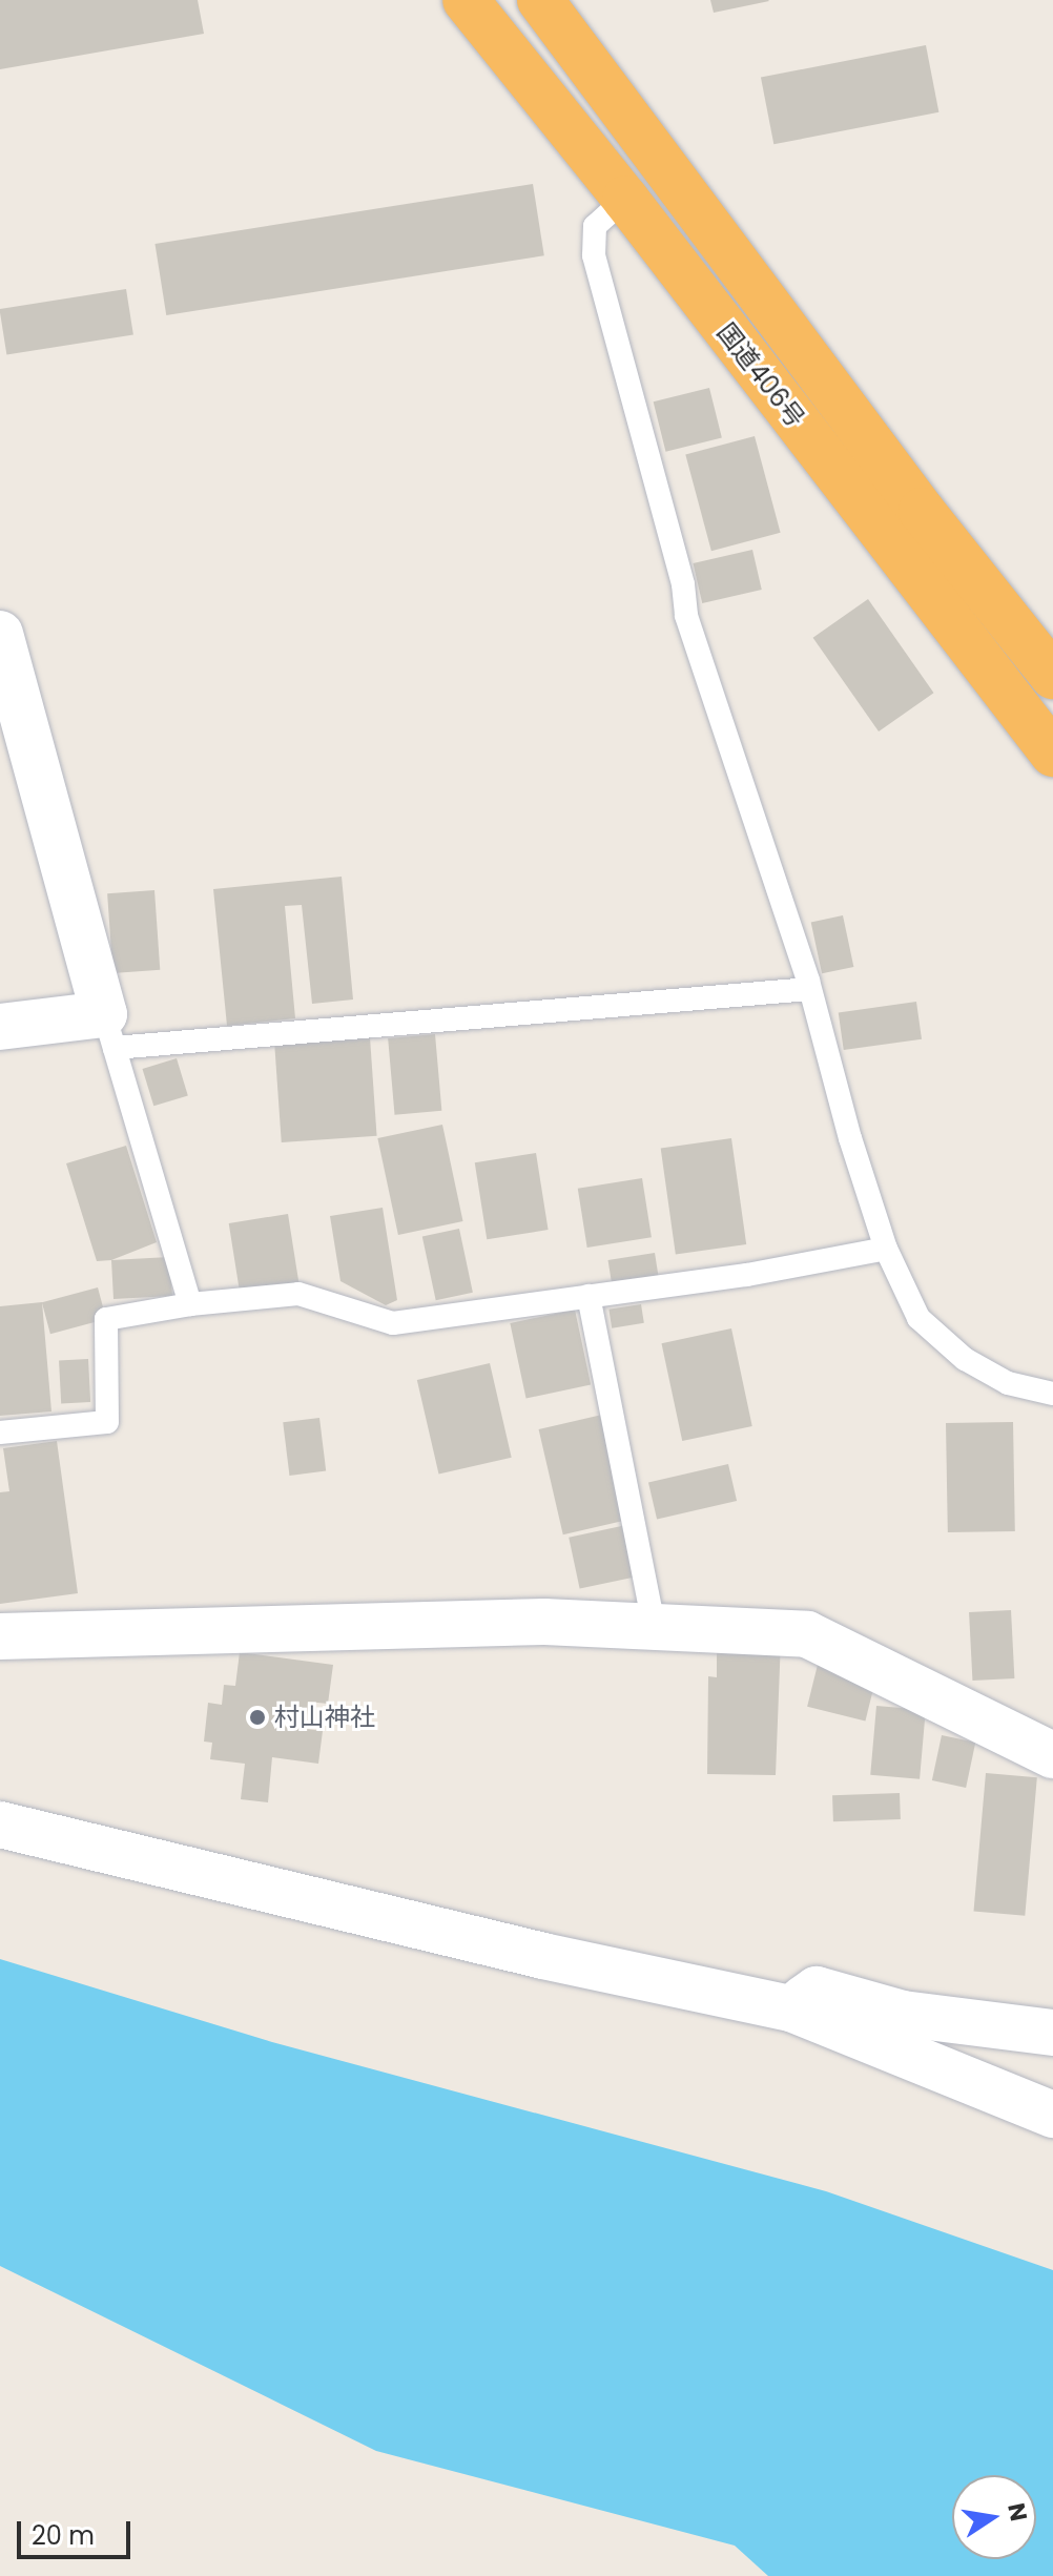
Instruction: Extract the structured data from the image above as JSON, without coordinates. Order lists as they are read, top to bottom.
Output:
{
  "streets": {
    "highway": ["国道406号"]
  },
  "places": ["村山神社"],
  "scale_bar": "20 m",
  "north": "right"
}
